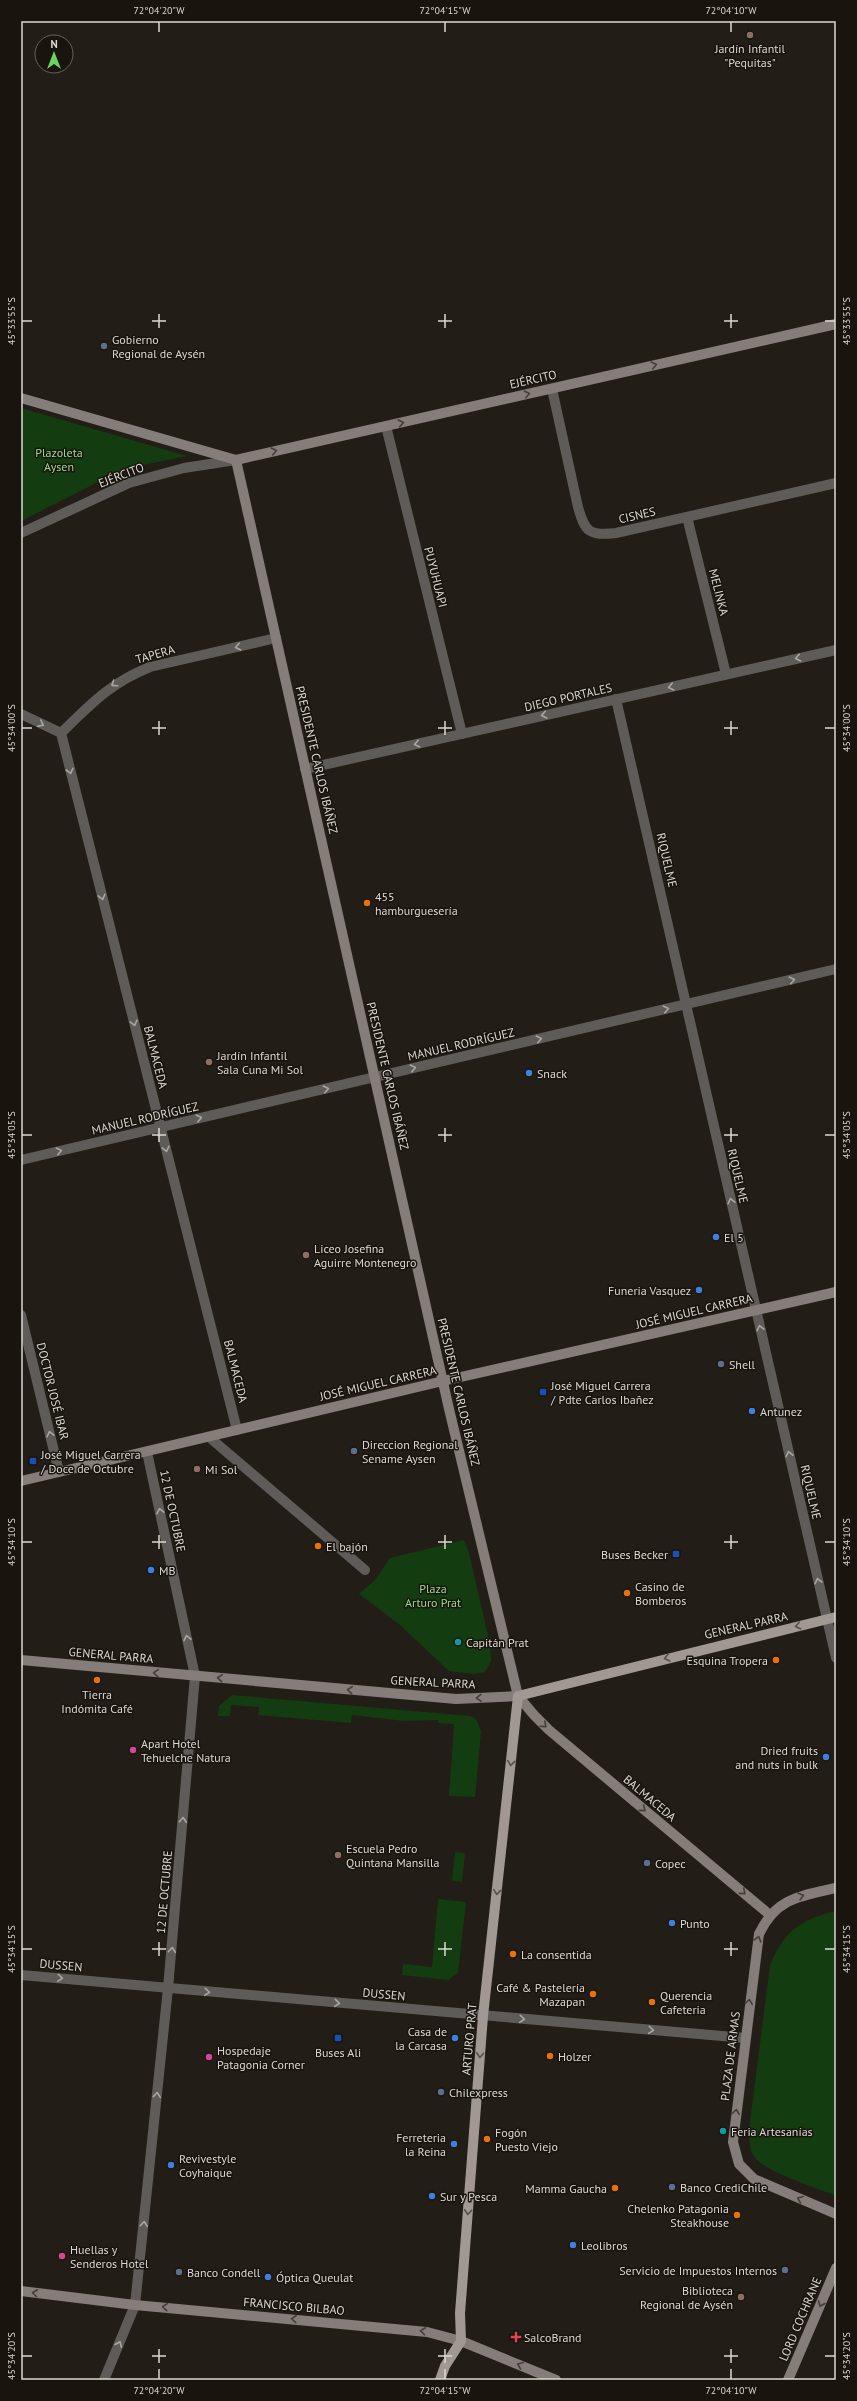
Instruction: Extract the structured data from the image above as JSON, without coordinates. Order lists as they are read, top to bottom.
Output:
{
  "streets": {
    "main road": ["GENERAL PARRA", "ARTURO PRAT"],
    "street": [
      "EJÉRCITO",
      "CISNES",
      "PUYUHUAPI",
      "MELINKA",
      "TAPERA",
      "DIEGO PORTALES",
      "PRESIDENTE CARLOS IBÁÑEZ",
      "RIQUELME",
      "MANUEL RODRÍGUEZ",
      "BALMACEDA",
      "JOSÉ MIGUEL CARRERA",
      "DOCTOR JOSÉ IBAR",
      "12 DE OCTUBRE",
      "DUSSEN",
      "PLAZA DE ARMAS",
      "FRANCISCO BILBAO",
      "LORD COCHRANE"
    ]
  },
  "crossings": [
    ["EJÉRCITO", "CISNES"],
    ["EJÉRCITO", "PUYUHUAPI"],
    ["EJÉRCITO", "PRESIDENTE CARLOS IBÁÑEZ"],
    ["CISNES", "MELINKA"],
    ["PUYUHUAPI", "DIEGO PORTALES"],
    ["MELINKA", "DIEGO PORTALES"],
    ["TAPERA", "PRESIDENTE CARLOS IBÁÑEZ"],
    ["TAPERA", "BALMACEDA"],
    ["DIEGO PORTALES", "PRESIDENTE CARLOS IBÁÑEZ"],
    ["DIEGO PORTALES", "RIQUELME"],
    ["PRESIDENTE CARLOS IBÁÑEZ", "MANUEL RODRÍGUEZ"],
    ["PRESIDENTE CARLOS IBÁÑEZ", "BALMACEDA"],
    ["PRESIDENTE CARLOS IBÁÑEZ", "JOSÉ MIGUEL CARRERA"],
    ["PRESIDENTE CARLOS IBÁÑEZ", "GENERAL PARRA"],
    ["PRESIDENTE CARLOS IBÁÑEZ", "ARTURO PRAT"],
    ["RIQUELME", "MANUEL RODRÍGUEZ"],
    ["RIQUELME", "JOSÉ MIGUEL CARRERA"],
    ["RIQUELME", "GENERAL PARRA"],
    ["MANUEL RODRÍGUEZ", "BALMACEDA"],
    ["BALMACEDA", "JOSÉ MIGUEL CARRERA"],
    ["BALMACEDA", "GENERAL PARRA"],
    ["BALMACEDA", "ARTURO PRAT"],
    ["BALMACEDA", "PLAZA DE ARMAS"],
    ["JOSÉ MIGUEL CARRERA", "DOCTOR JOSÉ IBAR"],
    ["JOSÉ MIGUEL CARRERA", "12 DE OCTUBRE"],
    ["12 DE OCTUBRE", "GENERAL PARRA"],
    ["12 DE OCTUBRE", "DUSSEN"],
    ["12 DE OCTUBRE", "FRANCISCO BILBAO"],
    ["GENERAL PARRA", "ARTURO PRAT"],
    ["DUSSEN", "ARTURO PRAT"],
    ["DUSSEN", "PLAZA DE ARMAS"],
    ["ARTURO PRAT", "FRANCISCO BILBAO"]
  ],
  "one_way": [
    "EJÉRCITO",
    "TAPERA",
    "DIEGO PORTALES",
    "RIQUELME",
    "MANUEL RODRÍGUEZ",
    "BALMACEDA",
    "DOCTOR JOSÉ IBAR",
    "12 DE OCTUBRE",
    "GENERAL PARRA",
    "DUSSEN",
    "ARTURO PRAT",
    "FRANCISCO BILBAO",
    "LORD COCHRANE"
  ],
  "parks": ["Plazoleta Aysen", "Plaza Arturo Prat"],
  "places": {
    "other": [
      "Jardín Infantil \"Pequitas\"",
      "Gobierno Regional de Aysén",
      "455 hamburguesería",
      "Jardín Infantil Sala Cuna Mi Sol",
      "Snack",
      "El 5",
      "Liceo Josefina Aguirre Montenegro",
      "Funeria Vasquez",
      "Shell",
      "Antunez",
      "Direccion Regional Sename Aysen",
      "Mi Sol",
      "El bajón",
      "MB",
      "Casino de Bomberos",
      "Capitán Prat",
      "Esquina Tropera",
      "Tierra Indómita Café",
      "Apart Hotel Tehuelche Natura",
      "Dried fruits and nuts in bulk",
      "Escuela Pedro Quintana Mansilla",
      "Copec",
      "Punto",
      "La consentida",
      "Café & Pastelería Mazapan",
      "Querencia Cafeteria",
      "Casa de la Carcasa",
      "Holzer",
      "Hospedaje Patagonia Corner",
      "Chilexpress",
      "Feria Artesanías",
      "Fogón Puesto Viejo",
      "Ferreteria la Reina",
      "Revivestyle Coyhaique",
      "Banco CrediChile",
      "Mamma Gaucha",
      "Sur y Pesca",
      "Chelenko Patagonia Steakhouse",
      "Leolibros",
      "Huellas y Senderos Hotel",
      "Servicio de Impuestos Internos",
      "Banco Condell",
      "Óptica Queulat",
      "Biblioteca Regional de Aysén"
    ],
    "transit": [
      "José Miguel Carrera / Pdte Carlos Ibañez",
      "José Miguel Carrera / Doce de Octubre",
      "Buses Becker",
      "Buses Ali"
    ],
    "health": ["SalcoBrand"]
  },
  "north": "top",
  "coordinates": [
    "72°04'20\"W",
    "72°04'15\"W",
    "72°04'10\"W",
    "45°33'55\"S",
    "45°34'00\"S",
    "45°34'05\"S",
    "45°34'10\"S",
    "45°34'15\"S",
    "45°34'20\"S"
  ]
}
